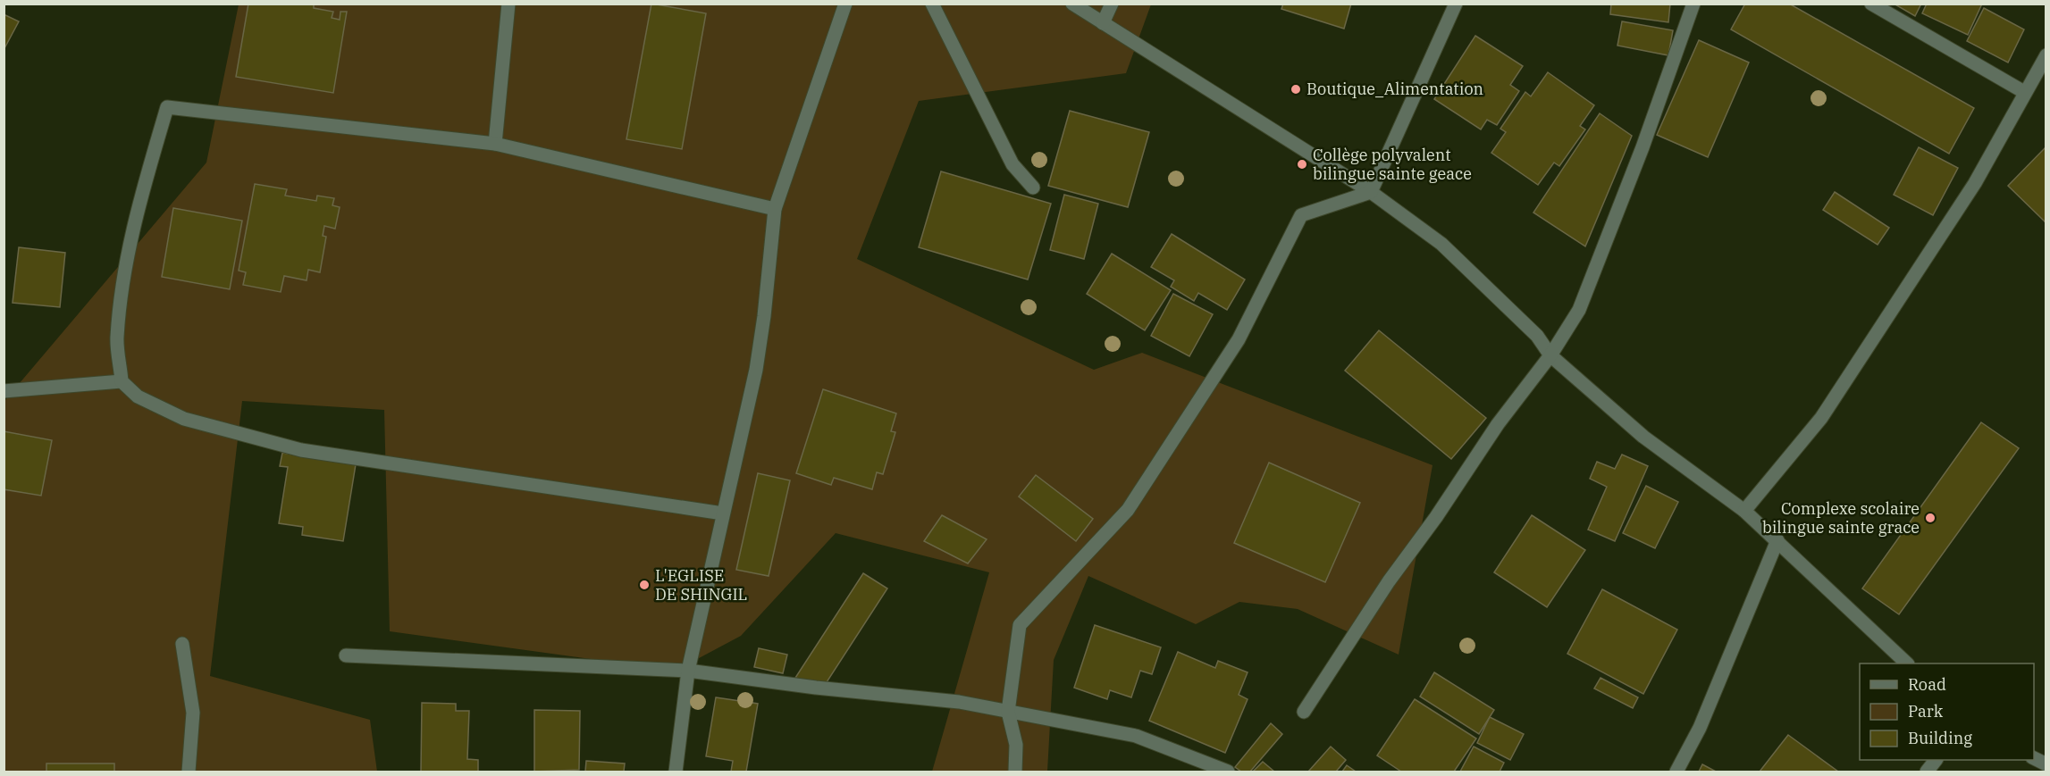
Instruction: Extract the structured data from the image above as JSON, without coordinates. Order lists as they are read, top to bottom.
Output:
{
  "places": [
    "Boutique_Alimentation",
    "Collège polyvalent bilingue sainte geace",
    "Complexe scolaire bilingue sainte grace",
    "L'EGLISE DE SHINGIL"
  ],
  "legend": ["Road", "Park", "Building"]
}
